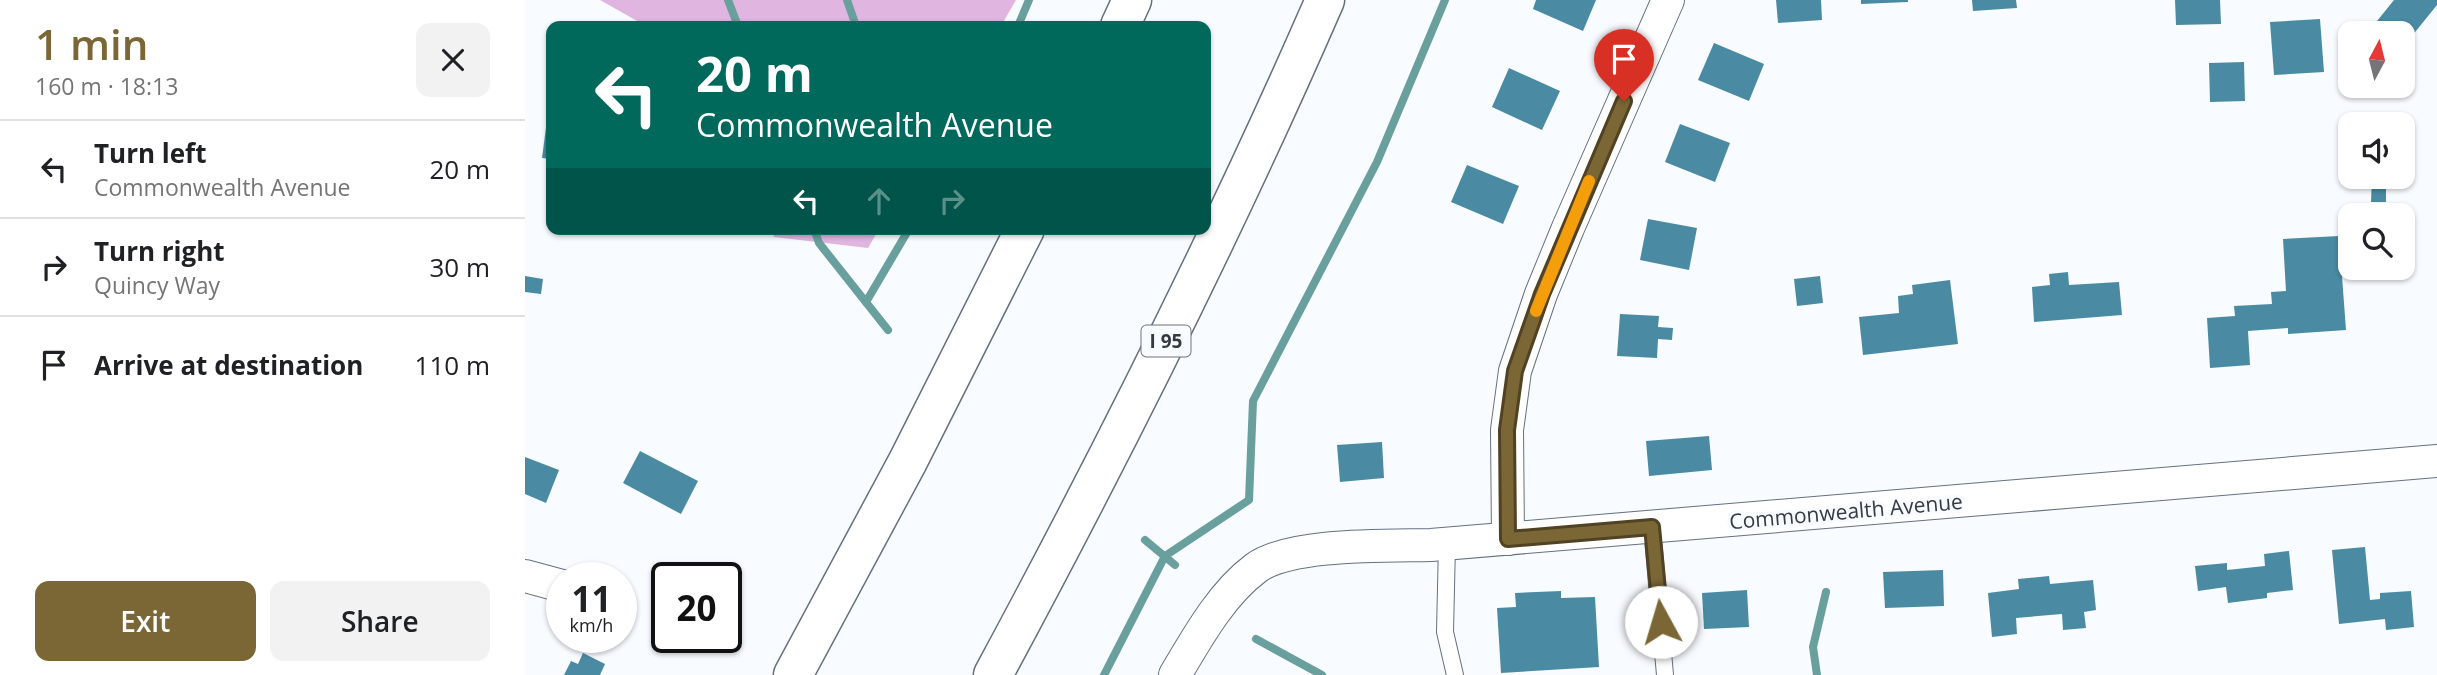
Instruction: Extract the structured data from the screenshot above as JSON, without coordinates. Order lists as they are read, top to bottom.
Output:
{
  "streets": {
    "highway": ["I 95"],
    "street": ["Commonwealth Avenue"]
  },
  "north": "top",
  "page": {
    "heading": ["1 min", "160 m · 18:13"],
    "turn": ["20 m", "Commonwealth Avenue"],
    "list": [
      {
        "name": "Turn left",
        "note": "Commonwealth Avenue",
        "value": "20 m"
      },
      {
        "name": "Turn right",
        "note": "Quincy Way",
        "value": "30 m"
      },
      {
        "name": "Arrive at destination",
        "value": "110 m"
      }
    ],
    "speed": "11 km/h",
    "limit": "20",
    "buttons": ["Exit", "Share"]
  }
}
